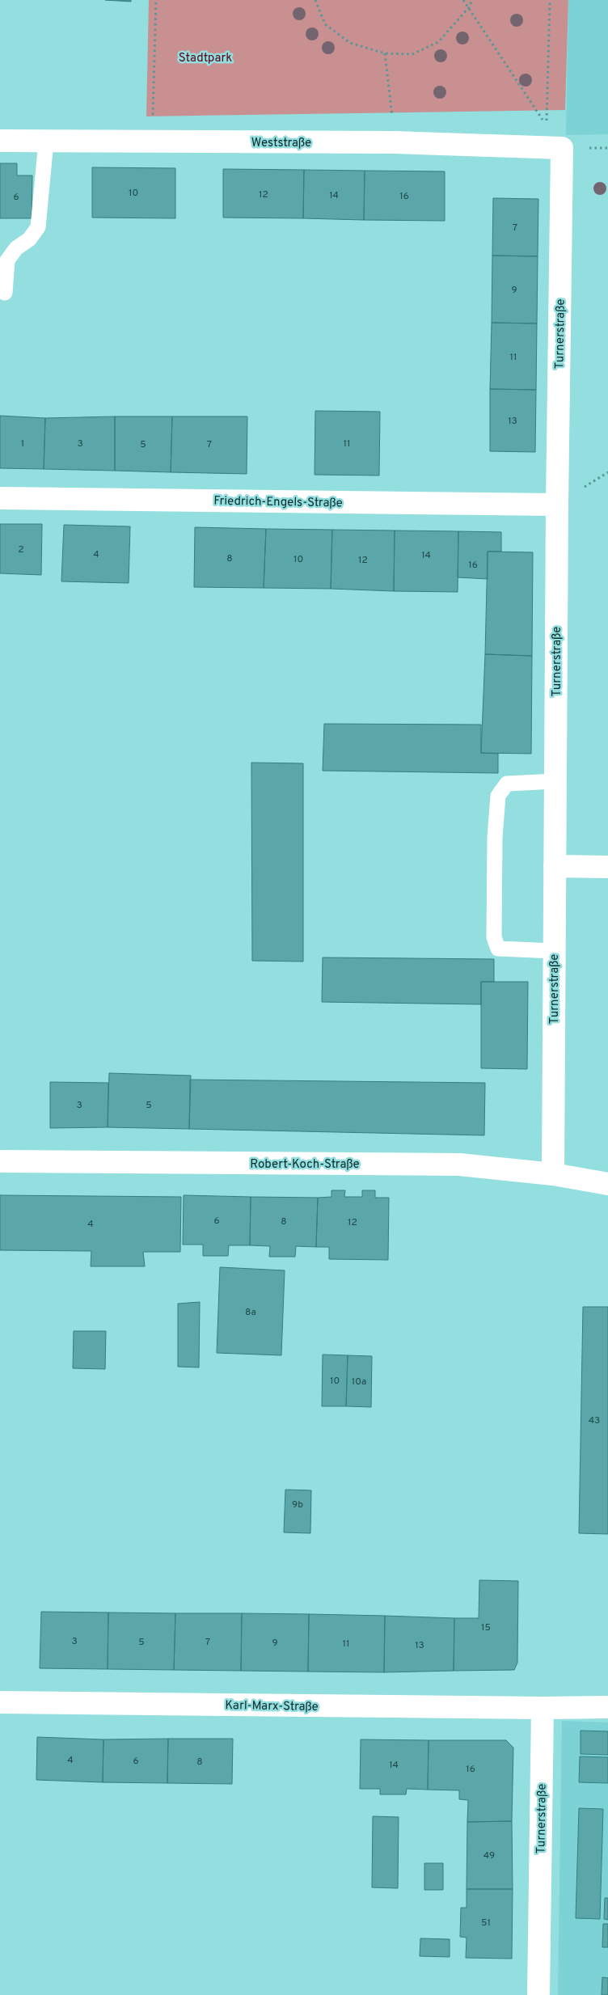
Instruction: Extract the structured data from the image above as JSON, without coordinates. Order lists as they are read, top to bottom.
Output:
{
  "streets": {
    "street": [
      "Weststraße",
      "Turnerstraße",
      "Friedrich-Engels-Straße",
      "Robert-Koch-Straße",
      "Karl-Marx-Straße"
    ]
  },
  "crossings": [
    ["Weststraße", "Turnerstraße"],
    ["Turnerstraße", "Friedrich-Engels-Straße"],
    ["Turnerstraße", "Robert-Koch-Straße"],
    ["Turnerstraße", "Karl-Marx-Straße"]
  ],
  "parks": ["Stadtpark"],
  "house_numbers": [
    "10",
    "12",
    "14",
    "16",
    "6",
    "7",
    "9",
    "11",
    "13",
    "1",
    "3",
    "11",
    "5",
    "7",
    "2",
    "4",
    "14",
    "8",
    "10",
    "12",
    "16",
    "3",
    "5",
    "6",
    "8",
    "12",
    "4",
    "8a",
    "10",
    "10a",
    "43",
    "9b",
    "15",
    "3",
    "5",
    "7",
    "9",
    "11",
    "13",
    "4",
    "6",
    "8",
    "14",
    "16",
    "49",
    "51"
  ]
}
